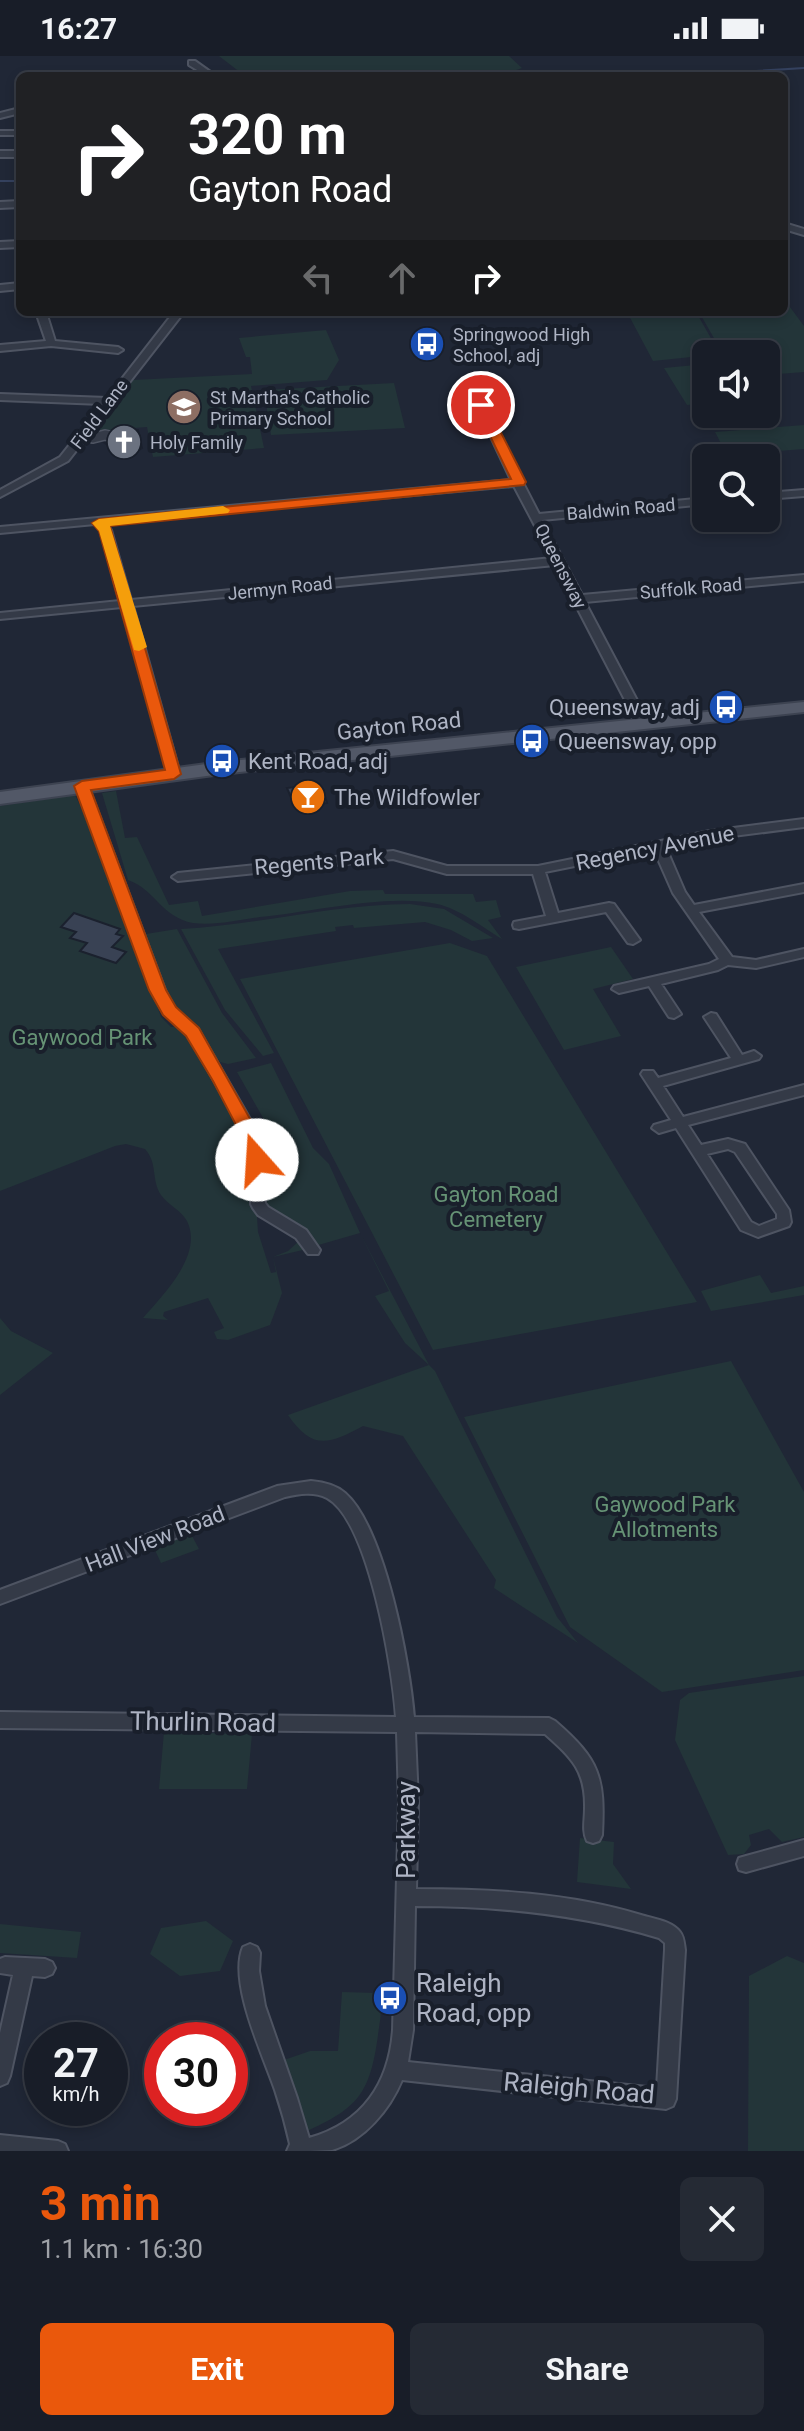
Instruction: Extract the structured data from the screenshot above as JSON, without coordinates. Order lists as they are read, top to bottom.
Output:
{
  "streets": {
    "main road": ["Gayton Road"],
    "street": [
      "Field Lane",
      "Baldwin Road",
      "Queensway",
      "Jermyn Road",
      "Suffolk Road",
      "Regency Avenue",
      "Regents Park",
      "Hall View Road",
      "Thurlin Road",
      "Parkway",
      "Raleigh Road"
    ]
  },
  "crossings": [
    ["Baldwin Road", "Queensway"],
    ["Queensway", "Jermyn Road"],
    ["Queensway", "Suffolk Road"],
    ["Queensway", "Gayton Road"],
    ["Regency Avenue", "Regents Park"],
    ["Hall View Road", "Parkway"],
    ["Thurlin Road", "Parkway"],
    ["Parkway", "Raleigh Road"]
  ],
  "parks": ["Gaywood Park", "Gayton Road Cemetery", "Gaywood Park Allotments"],
  "places": {
    "bus stop": [
      "Springwood High School, adj",
      "Queensway, adj",
      "Queensway, opp",
      "Kent Road, adj",
      "Raleigh Road, opp"
    ],
    "school or university": ["St Martha's Catholic Primary School"],
    "church": ["Holy Family"],
    "bar": ["The Wildfowler"]
  },
  "page": {
    "status": "16:27",
    "turn": ["320 m", "Gayton Road"],
    "speed": "27 km/h",
    "limit": "30",
    "heading": ["3 min", "1.1 km · 16:30"],
    "buttons": ["Exit", "Share"]
  }
}
